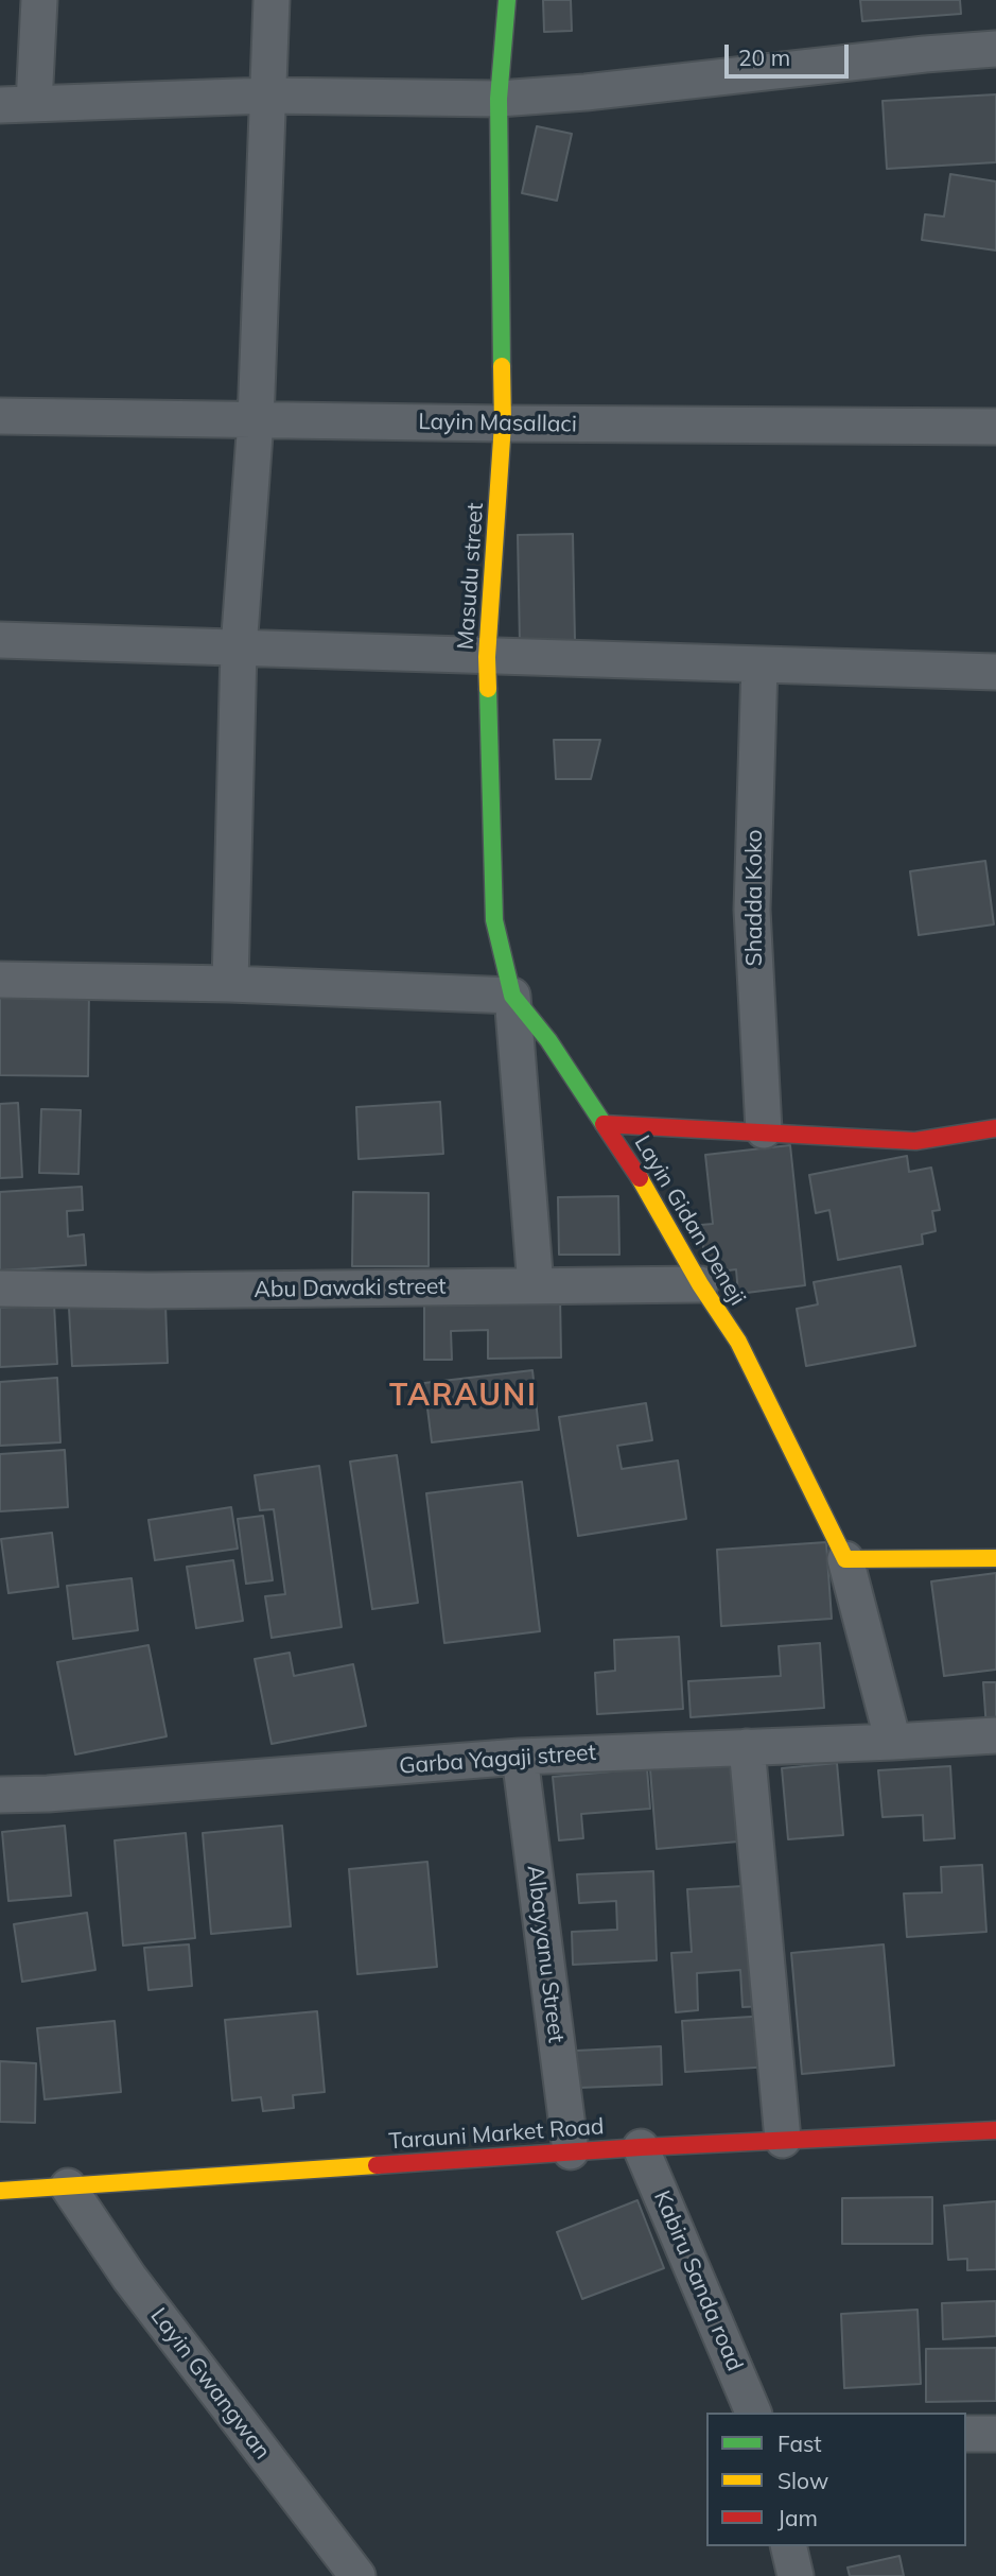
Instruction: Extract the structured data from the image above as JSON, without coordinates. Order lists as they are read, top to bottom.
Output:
{
  "streets": {
    "street": [
      "Layin Masallaci",
      "Masudu street",
      "Shadda Koko",
      "Layin Gidan Deneji",
      "Abu Dawaki street",
      "Garba Yagaji street",
      "Albayyanu Street",
      "Tarauni Market Road",
      "Kabiru Sanda road",
      "Layin Gwangwan"
    ]
  },
  "crossings": [
    ["Layin Masallaci", "Masudu street"],
    ["Masudu street", "Layin Gidan Deneji"],
    ["Shadda Koko", "Layin Gidan Deneji"],
    ["Layin Gidan Deneji", "Abu Dawaki street"],
    ["Garba Yagaji street", "Albayyanu Street"],
    ["Albayyanu Street", "Tarauni Market Road"],
    ["Tarauni Market Road", "Kabiru Sanda road"],
    ["Tarauni Market Road", "Layin Gwangwan"]
  ],
  "districts": ["TARAUNI"],
  "legend": ["Fast", "Slow", "Jam"],
  "scale_bar": "20 m"
}
